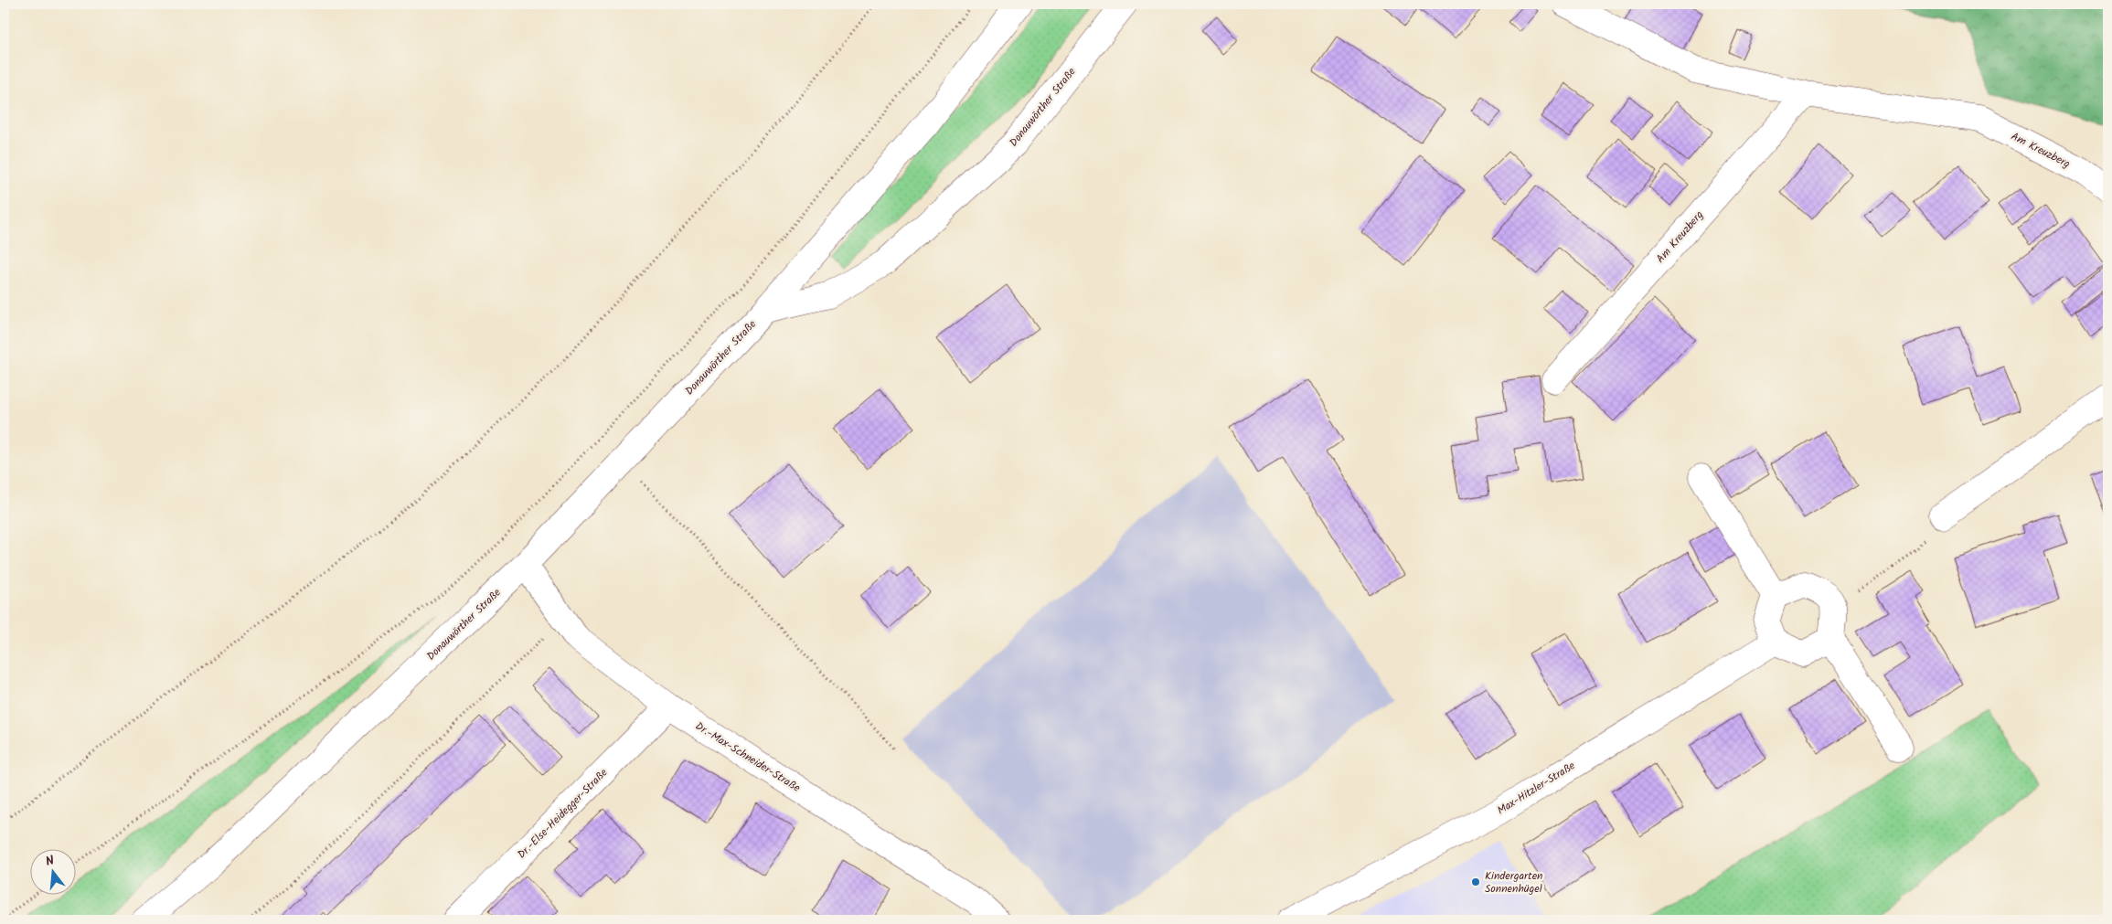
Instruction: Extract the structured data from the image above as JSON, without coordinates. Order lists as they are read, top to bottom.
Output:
{
  "streets": {
    "street": [
      "Donauwörther Straße",
      "Am Kreuzberg",
      "Dr.-Max-Schneider-Straße",
      "Max-Hitzler-Straße",
      "Dr.-Else-Heidegger-Straße"
    ]
  },
  "crossings": [
    ["Donauwörther Straße", "Dr.-Max-Schneider-Straße"],
    ["Dr.-Max-Schneider-Straße", "Dr.-Else-Heidegger-Straße"]
  ],
  "places": ["Kindergarten Sonnenhügel"],
  "north": "top"
}
